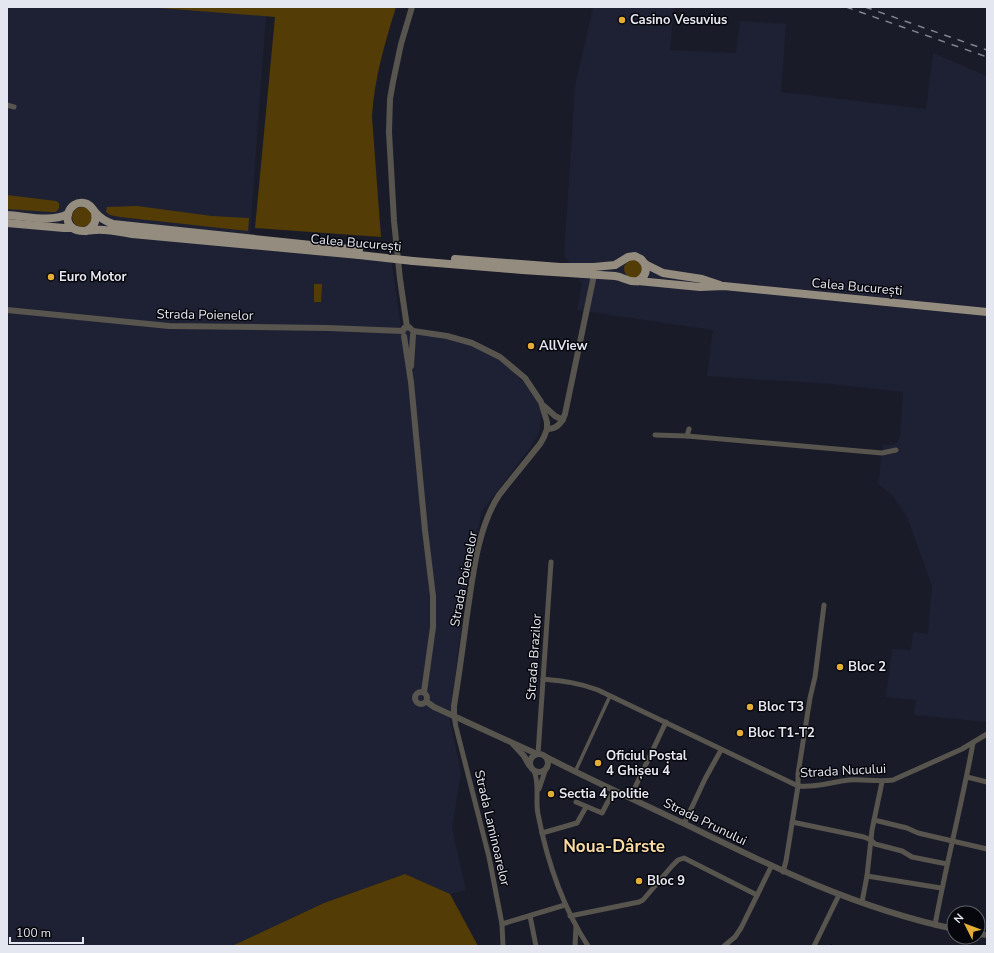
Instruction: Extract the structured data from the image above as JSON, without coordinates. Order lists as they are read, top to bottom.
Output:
{
  "streets": {
    "main road": ["Calea București"],
    "street": [
      "Strada Poienelor",
      "Strada Brazilor",
      "Strada Nucului",
      "Strada Prunului",
      "Strada Laminoarelor"
    ]
  },
  "crossings": [
    ["Strada Poienelor", "Strada Laminoarelor"],
    ["Strada Brazilor", "Strada Nucului"],
    ["Strada Brazilor", "Strada Prunului"]
  ],
  "districts": ["Noua-Dârste"],
  "places": [
    "Casino Vesuvius",
    "Euro Motor",
    "AllView",
    "Bloc 2",
    "Bloc T3",
    "Bloc T1-T2",
    "Oficiul Poștal 4 Ghișeu 4",
    "Sectia 4 politie",
    "Bloc 9"
  ],
  "scale_bar": "100 m",
  "north": "top left"
}
